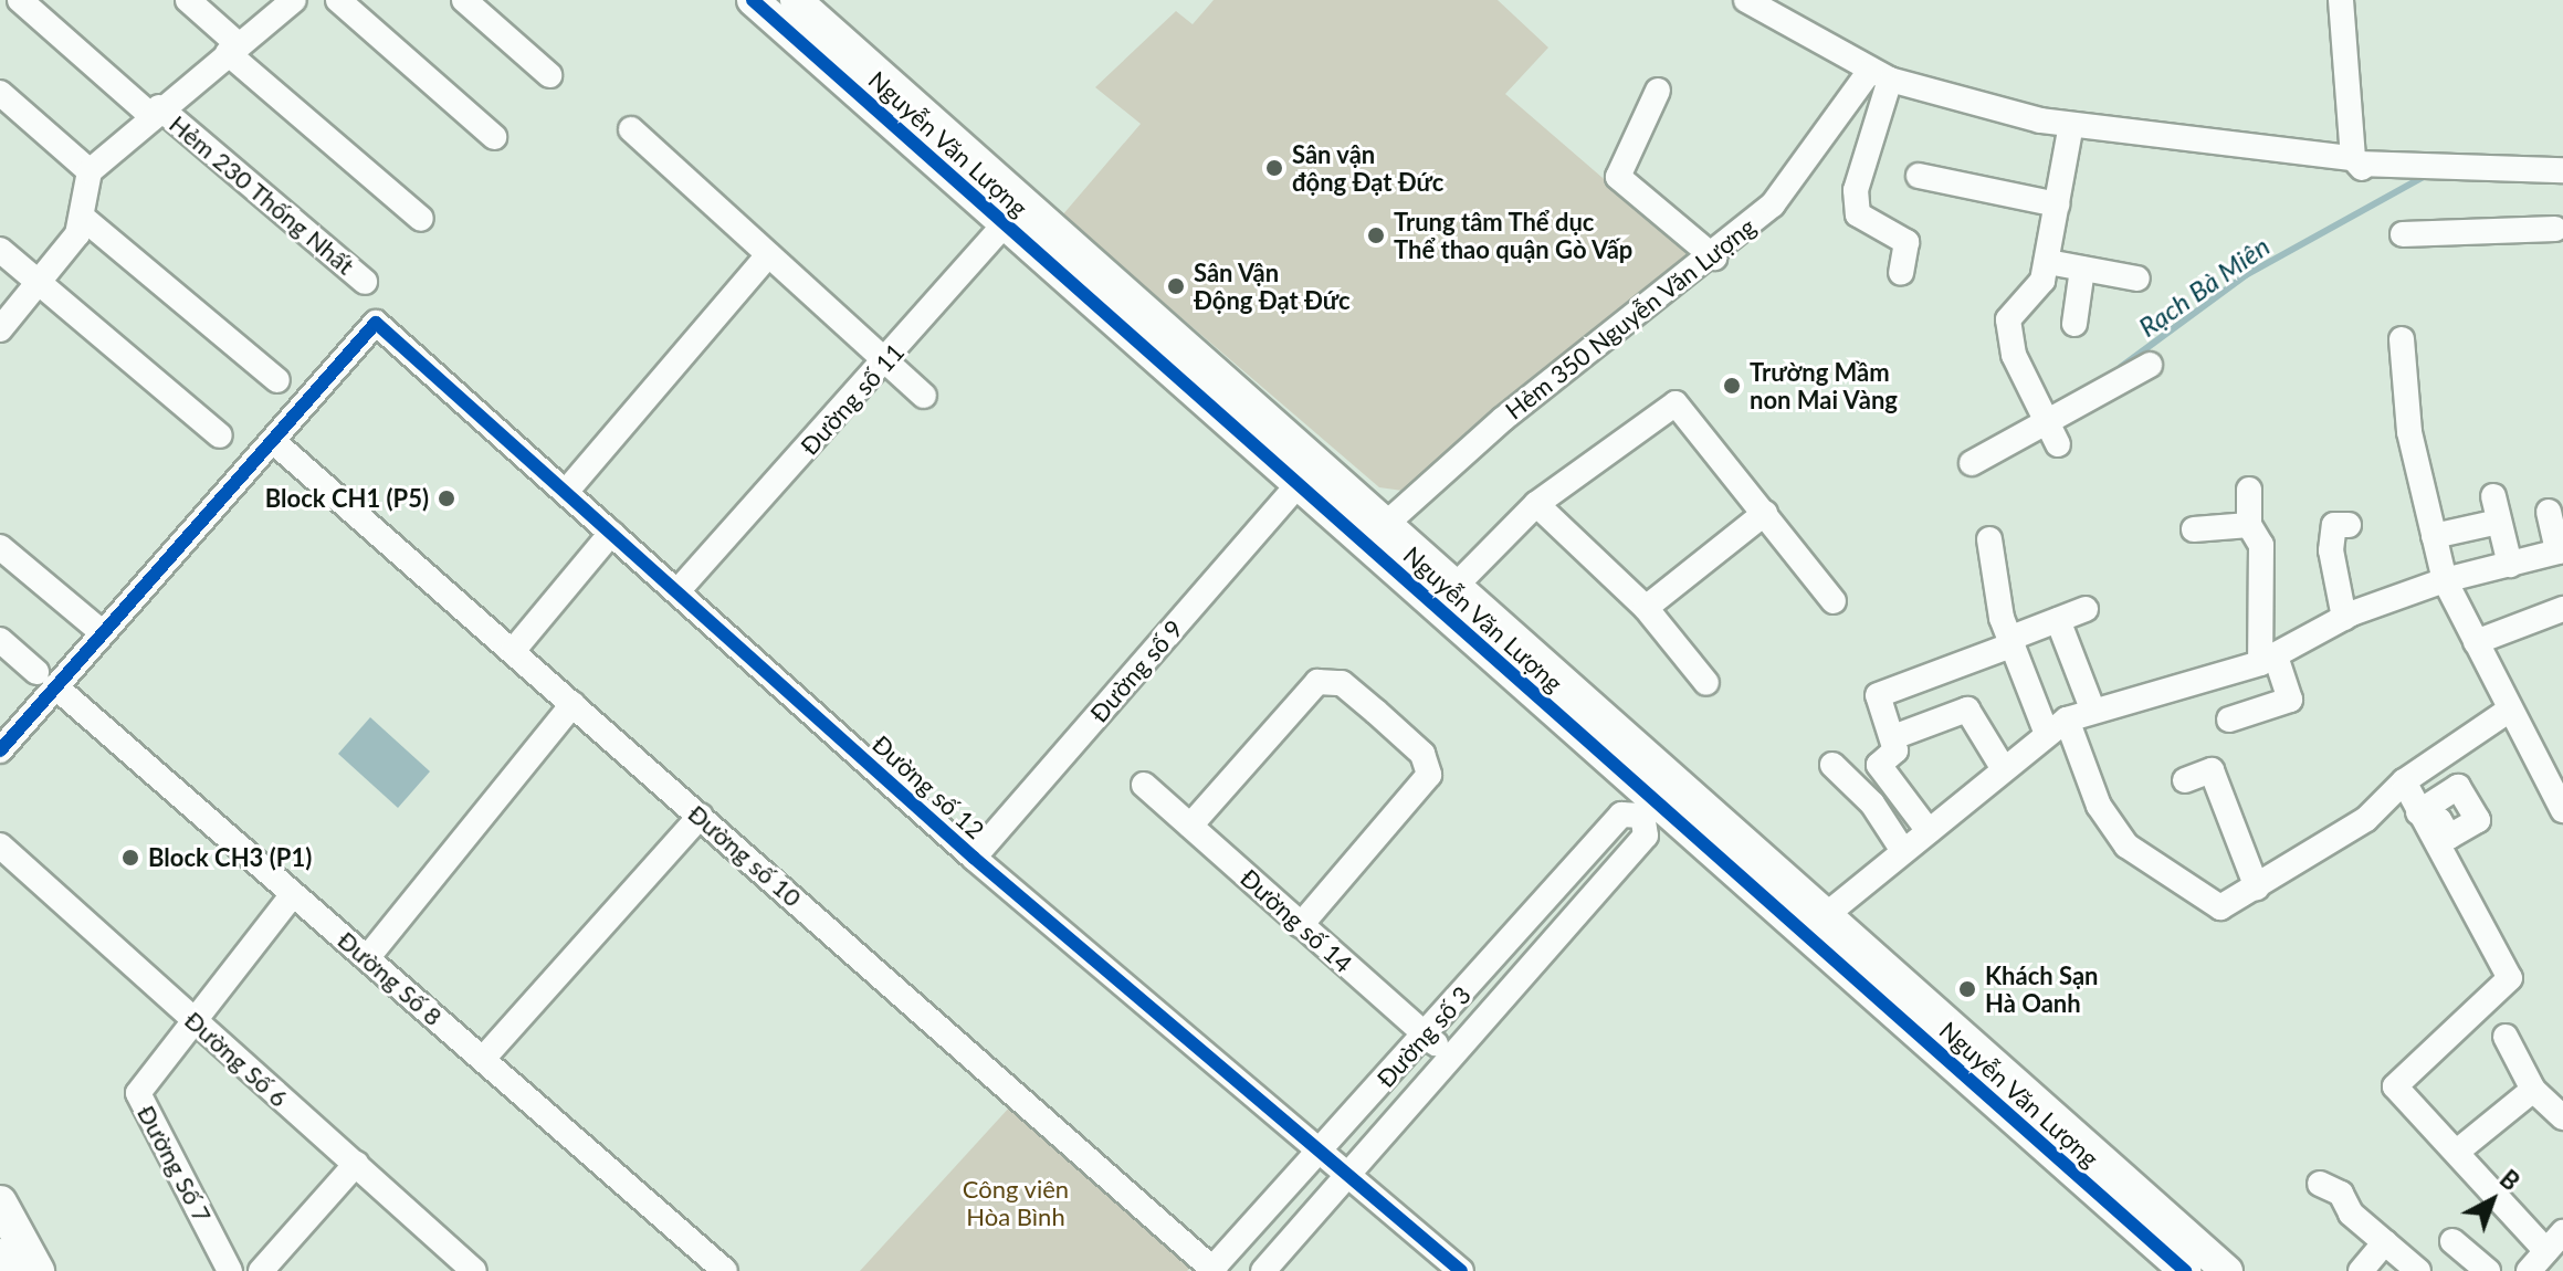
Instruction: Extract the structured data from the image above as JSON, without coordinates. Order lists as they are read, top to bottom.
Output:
{
  "streets": {
    "street": [
      "Nguyễn Văn Lượng",
      "Hẻm 230 Thống Nhất",
      "Hẻm 350 Nguyễn Văn Lượng",
      "Đường số 11",
      "Đường số 9",
      "Đường số 12",
      "Đường số 10",
      "Đường số 14",
      "Đường Số 8",
      "Đường số 3",
      "Đường Số 6",
      "Đường Số 7"
    ]
  },
  "crossings": [
    ["Nguyễn Văn Lượng", "Hẻm 350 Nguyễn Văn Lượng"],
    ["Nguyễn Văn Lượng", "Đường số 11"],
    ["Nguyễn Văn Lượng", "Đường số 9"],
    ["Nguyễn Văn Lượng", "Đường số 3"],
    ["Đường số 11", "Đường số 12"],
    ["Đường số 9", "Đường số 12"],
    ["Đường số 12", "Đường số 10"],
    ["Đường số 12", "Đường số 3"],
    ["Đường số 10", "Đường số 3"],
    ["Đường số 14", "Đường số 3"],
    ["Đường Số 8", "Đường Số 7"],
    ["Đường Số 6", "Đường Số 7"]
  ],
  "water": ["Rạch Bà Miên"],
  "parks": ["Công viên Hòa Bình"],
  "places": [
    "Sân vận động Đạt Đức",
    "Trung tâm Thể dục Thể thao quận Gò Vấp",
    "Sân Vận Động Đạt Đức",
    "Trường Mầm non Mai Vàng",
    "Block CH1 (P5)",
    "Block CH3 (P1)",
    "Khách Sạn Hà Oanh"
  ],
  "north": "top right"
}
